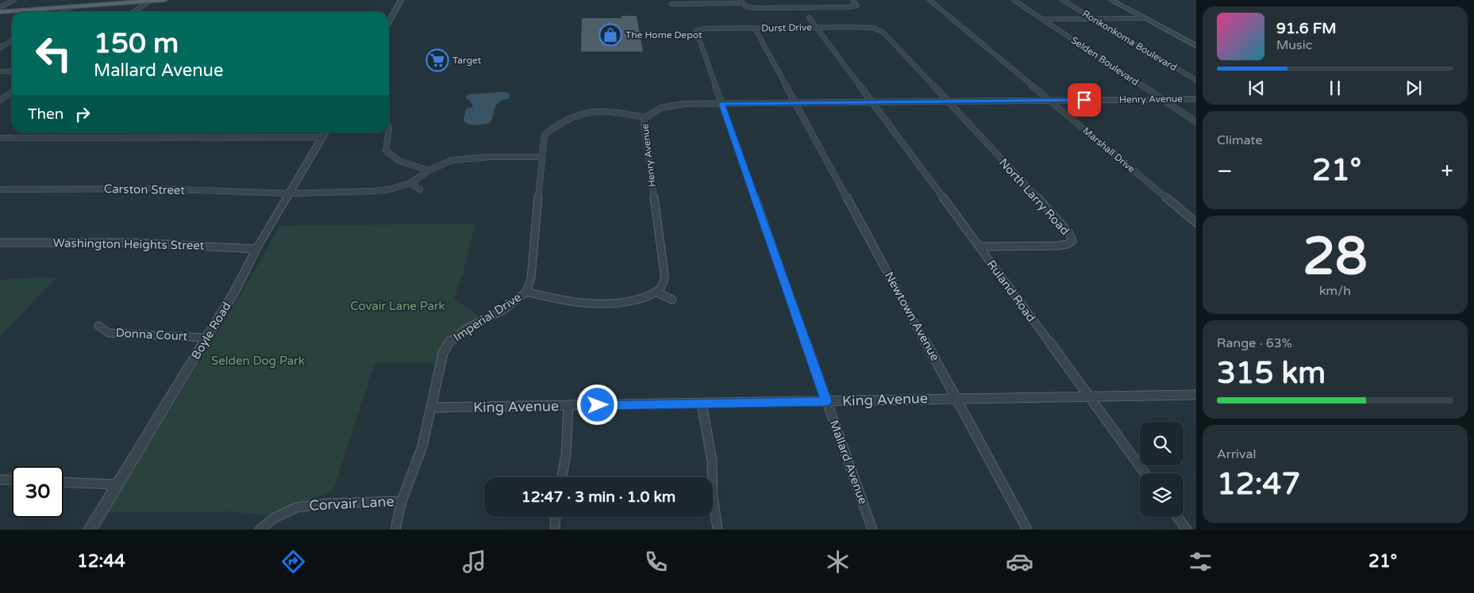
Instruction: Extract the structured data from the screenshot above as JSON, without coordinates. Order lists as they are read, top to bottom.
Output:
{
  "streets": {
    "street": [
      "Durst Drive",
      "Ronkonkoma Boulevard",
      "Selden Boulevard",
      "Henry Avenue",
      "Marshall Drive",
      "Carston Street",
      "North Larry Road",
      "Washington Heights Street",
      "Ruland Road",
      "Newtown Avenue",
      "Imperial Drive",
      "Boyle Road",
      "Donna Court",
      "King Avenue",
      "Mallard Avenue",
      "Corvair Lane"
    ]
  },
  "crossings": [
    ["Durst Drive", "Henry Avenue"],
    ["Durst Drive", "North Larry Road"],
    ["Durst Drive", "Ruland Road"],
    ["Durst Drive", "Mallard Avenue"],
    ["Selden Boulevard", "Henry Avenue"],
    ["Henry Avenue", "Marshall Drive"],
    ["Henry Avenue", "North Larry Road"],
    ["Henry Avenue", "Ruland Road"],
    ["Henry Avenue", "Newtown Avenue"],
    ["Henry Avenue", "Imperial Drive"],
    ["Henry Avenue", "Mallard Avenue"],
    ["Carston Street", "Imperial Drive"],
    ["Carston Street", "Boyle Road"],
    ["North Larry Road", "Ruland Road"],
    ["Washington Heights Street", "Boyle Road"],
    ["Ruland Road", "King Avenue"],
    ["Newtown Avenue", "King Avenue"],
    ["Imperial Drive", "King Avenue"],
    ["Imperial Drive", "Corvair Lane"],
    ["Boyle Road", "Donna Court"],
    ["King Avenue", "Mallard Avenue"]
  ],
  "parks": ["Covair Lane Park", "Selden Dog Park"],
  "places": {
    "shop": ["The Home Depot"],
    "supermarket": ["Target"]
  },
  "page": {
    "turn": ["150 m", "Mallard Avenue"],
    "song": ["91.6 FM", "Music"],
    "then": "Then",
    "tile": [
      "Climate",
      ["28", "km/h"],
      ["Range · 63%", "315 km"],
      ["Arrival", "12:47"]
    ],
    "heat": ["−", "21°", "+"],
    "limit": "30",
    "trip": "12:47 · 3 min · 1.0 km",
    "tabs": ["12:44", "21°"]
  }
}
